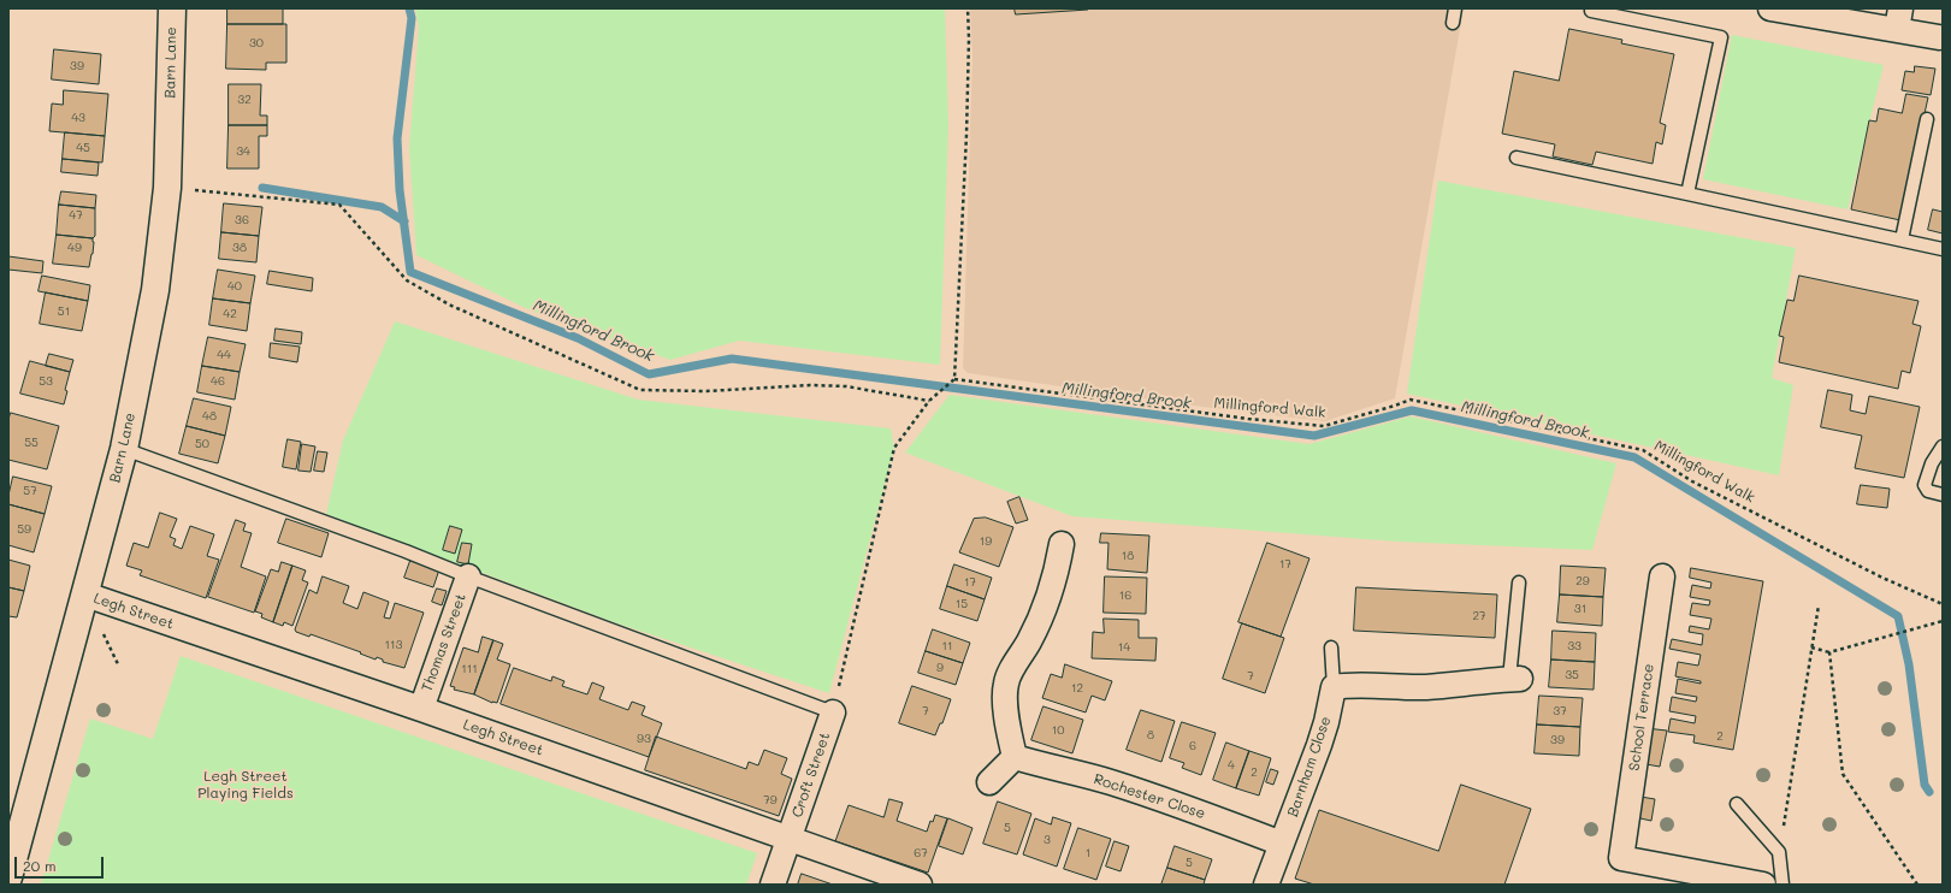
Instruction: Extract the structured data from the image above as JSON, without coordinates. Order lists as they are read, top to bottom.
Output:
{
  "streets": {
    "street": [
      "Barn Lane",
      "Legh Street",
      "Thomas Street",
      "School Terrace",
      "Barnham Close",
      "Croft Street",
      "Rochester Close"
    ],
    "path": ["Millingford Walk"]
  },
  "crossings": [
    ["Barn Lane", "Legh Street"],
    ["Legh Street", "Thomas Street"],
    ["Legh Street", "Croft Street"],
    ["Barnham Close", "Rochester Close"]
  ],
  "water": ["Millingford Brook"],
  "parks": ["Legh Street Playing Fields"],
  "house_numbers": [
    "30",
    "39",
    "32",
    "43",
    "45",
    "34",
    "47",
    "36",
    "49",
    "38",
    "40",
    "51",
    "42",
    "44",
    "53",
    "46",
    "48",
    "55",
    "50",
    "57",
    "59",
    "19",
    "18",
    "17",
    "29",
    "17",
    "16",
    "15",
    "31",
    "27",
    "113",
    "11",
    "33",
    "14",
    "9",
    "111",
    "35",
    "7",
    "12",
    "7",
    "37",
    "10",
    "8",
    "2",
    "93",
    "39",
    "6",
    "4",
    "2",
    "79",
    "5",
    "3",
    "67",
    "1",
    "5"
  ],
  "scale_bar": "20 m"
}
